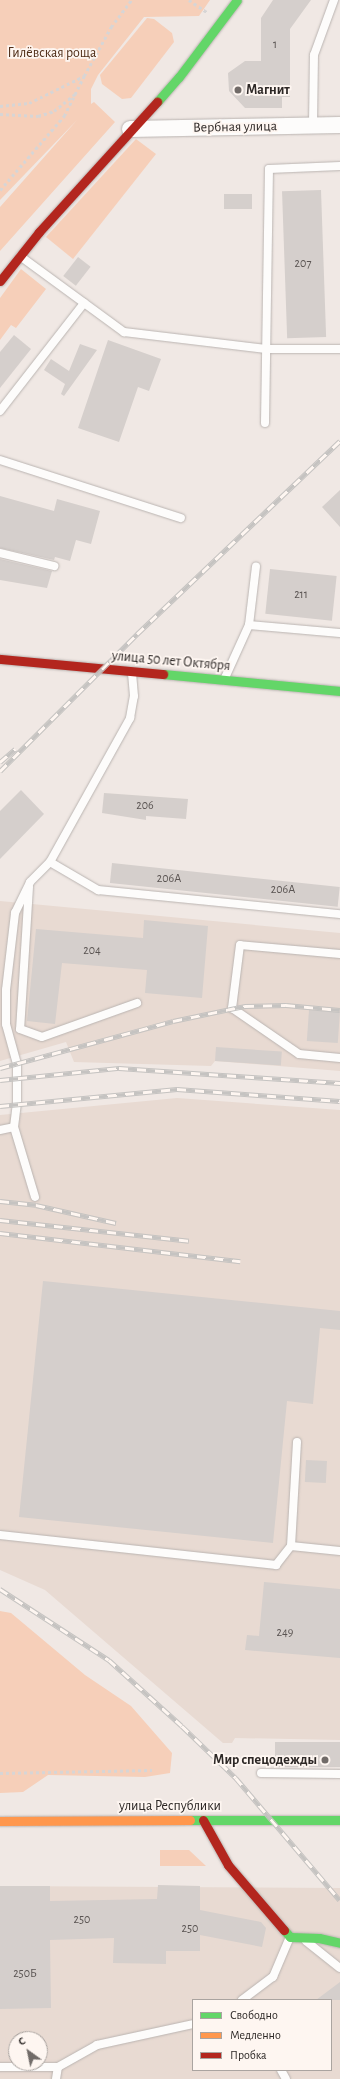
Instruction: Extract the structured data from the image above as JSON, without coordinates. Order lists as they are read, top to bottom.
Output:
{
  "streets": {
    "main road": ["улица 50 лет Октября", "улица Республики"],
    "street": ["Вербная улица"]
  },
  "parks": ["Гилёвская роща"],
  "places": ["Магнит", "Мир спецодежды"],
  "house_numbers": [
    "1",
    "207",
    "211",
    "206",
    "206А",
    "206А",
    "204",
    "249",
    "250",
    "250",
    "250Б"
  ],
  "legend": ["Свободно", "Медленно", "Пробка"],
  "north": "top left"
}
